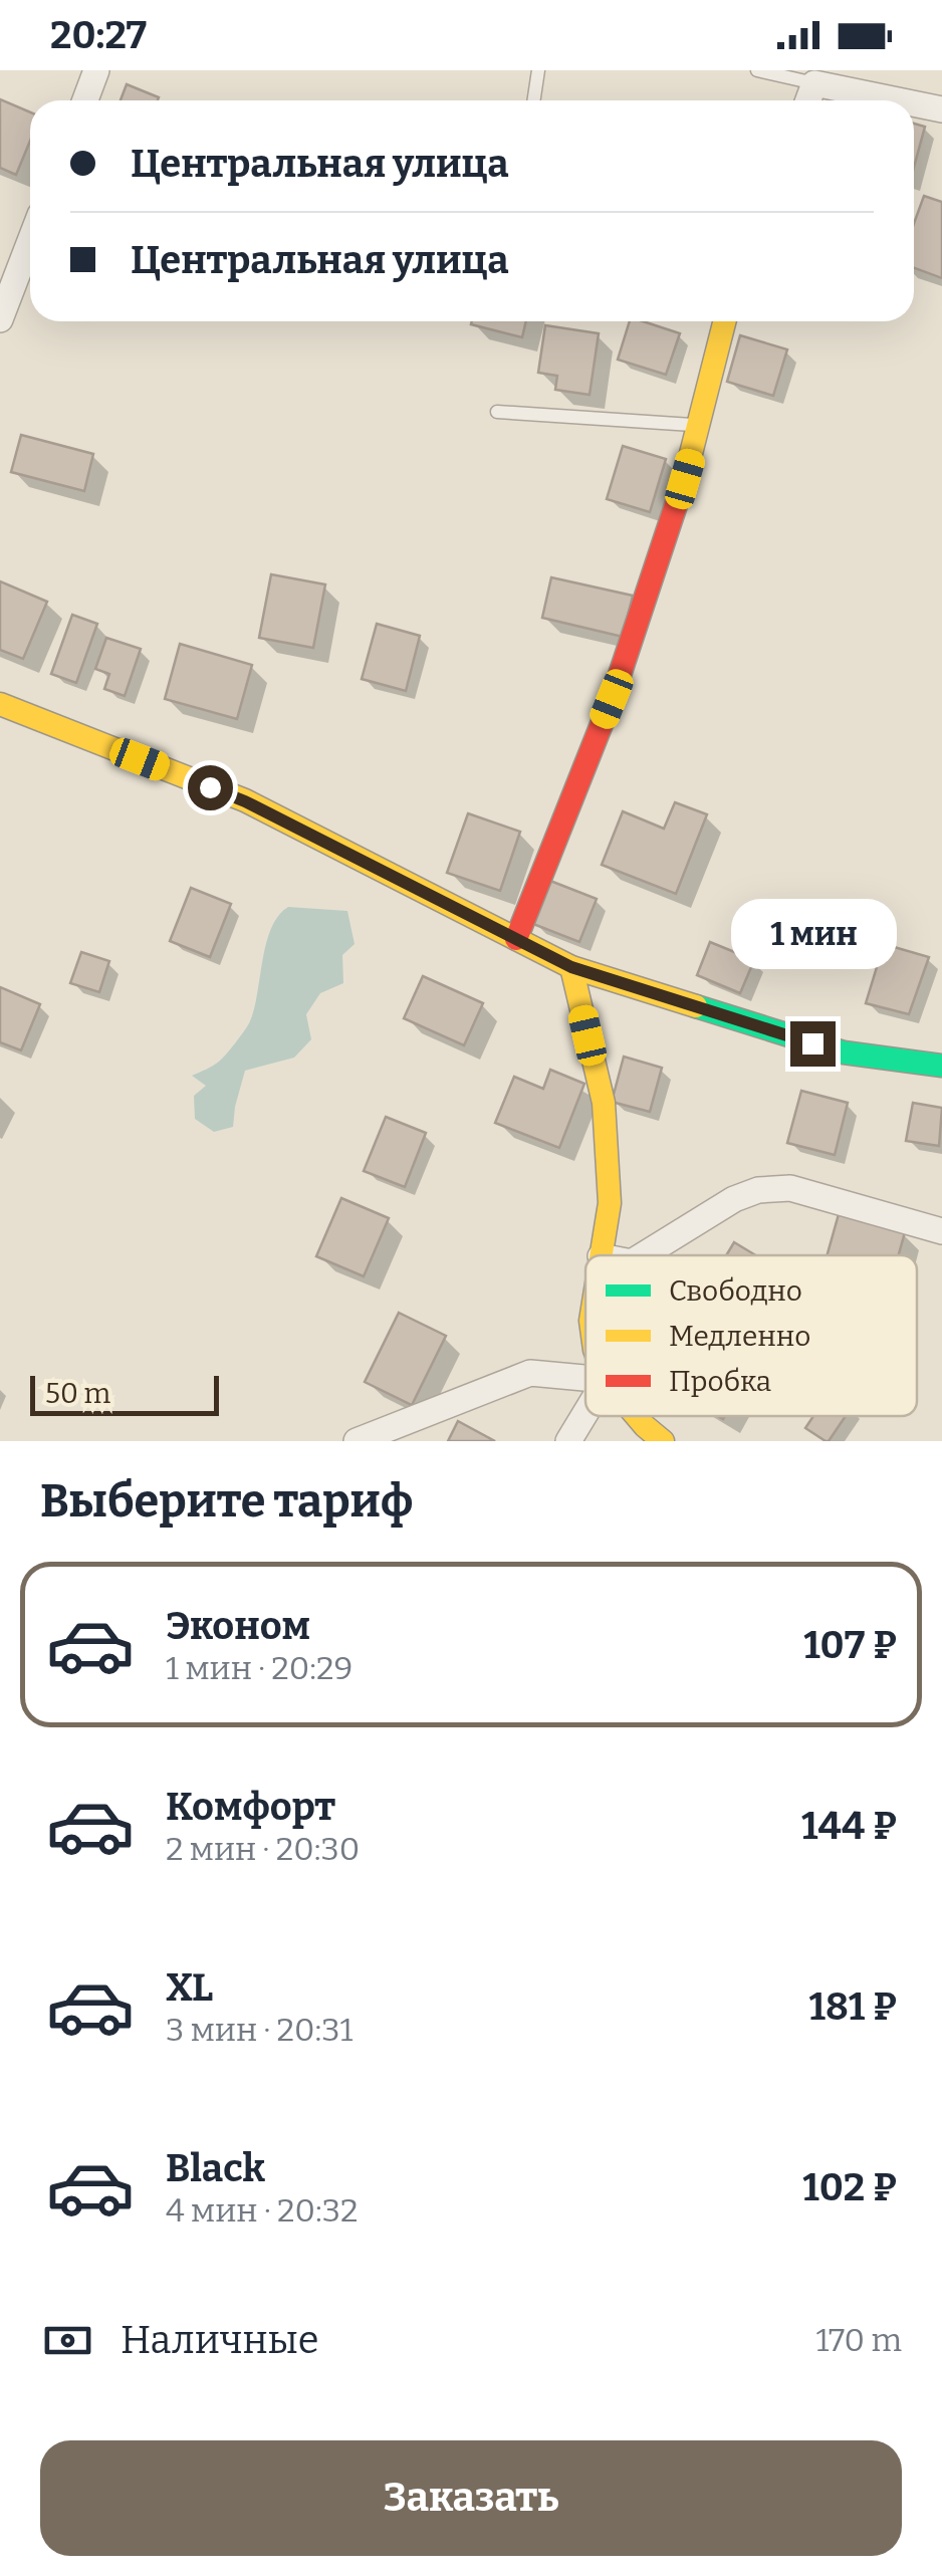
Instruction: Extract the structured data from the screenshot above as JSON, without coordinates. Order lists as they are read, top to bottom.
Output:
{
  "legend": ["Свободно", "Медленно", "Пробка"],
  "scale_bar": "50 m",
  "page": {
    "status": "20:27",
    "banner": ["Центральная улица", "Центральная улица"],
    "bubble": "1 мин",
    "scale": "50 m",
    "heading": "Выберите тариф",
    "list": [
      {
        "name": "Эконом",
        "note": "1 мин · 20:29",
        "value": "107 ₽"
      },
      {
        "name": "Комфорт",
        "note": "2 мин · 20:30",
        "value": "144 ₽"
      },
      {
        "name": "XL",
        "note": "3 мин · 20:31",
        "value": "181 ₽"
      },
      {
        "name": "Black",
        "note": "4 мин · 20:32",
        "value": "102 ₽"
      }
    ],
    "pay": ["Наличные", "170 m"],
    "buttons": "Заказать"
  }
}
